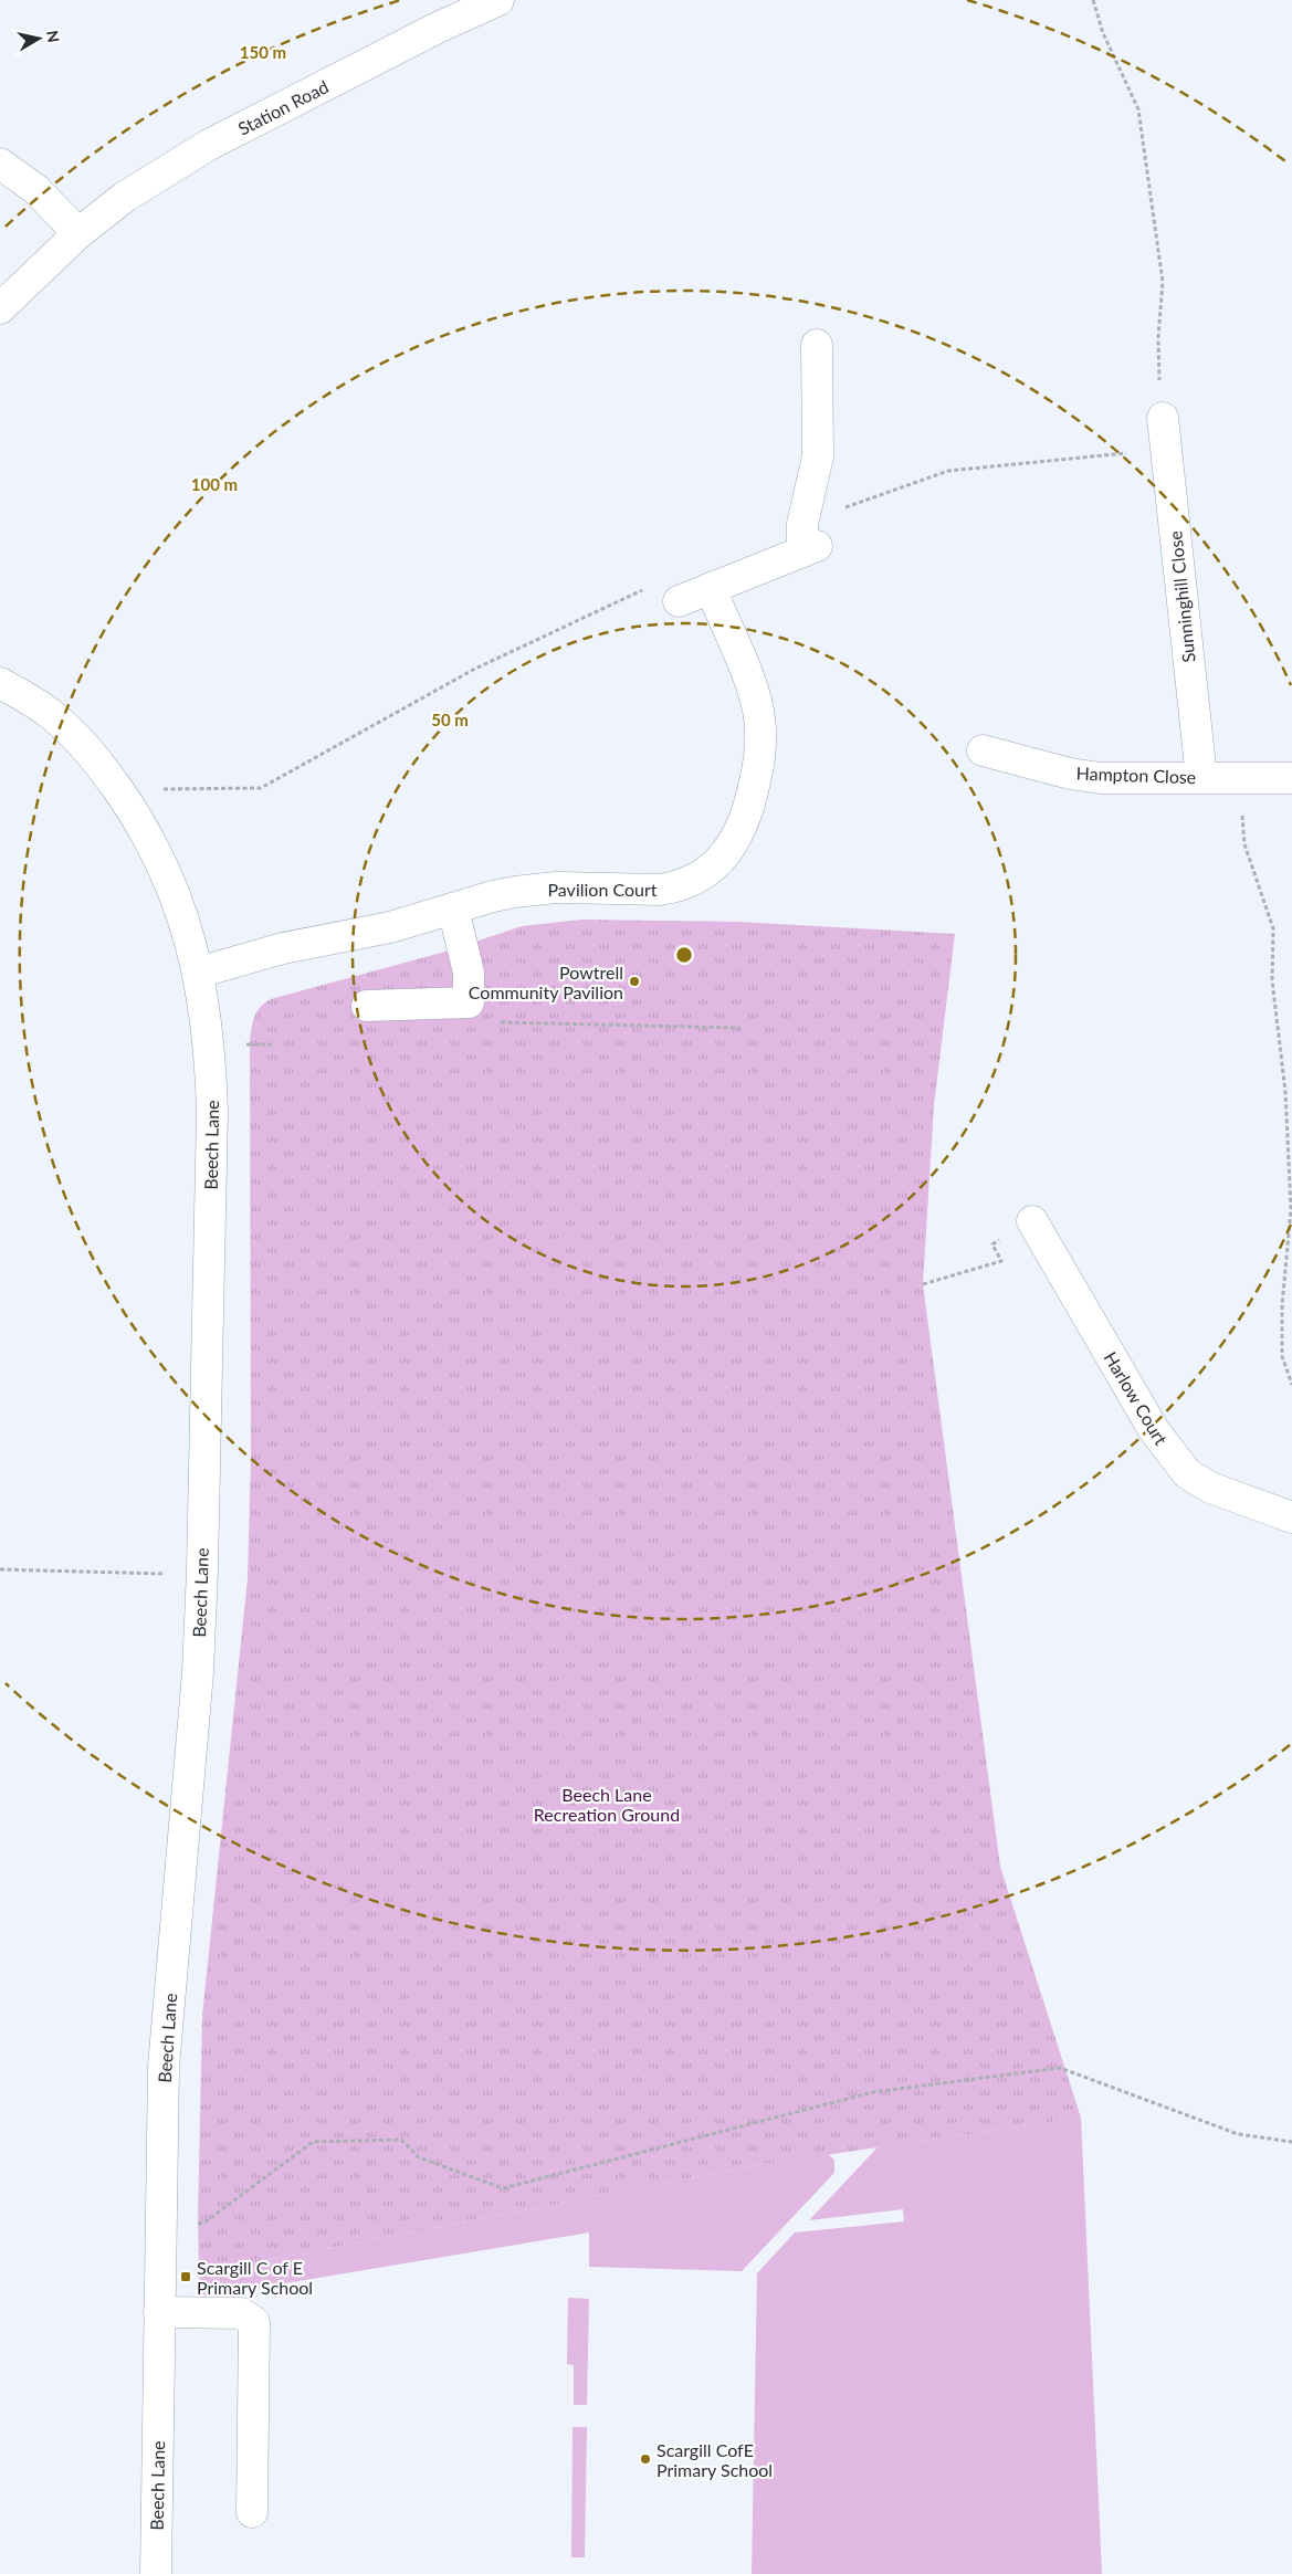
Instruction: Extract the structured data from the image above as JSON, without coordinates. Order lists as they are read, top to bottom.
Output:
{
  "streets": {
    "street": [
      "Station Road",
      "Sunninghill Close",
      "Hampton Close",
      "Pavilion Court",
      "Beech Lane",
      "Harlow Court"
    ]
  },
  "crossings": [
    ["Sunninghill Close", "Hampton Close"],
    ["Pavilion Court", "Beech Lane"]
  ],
  "parks": ["Beech Lane Recreation Ground"],
  "places": {
    "other": ["Powtrell Community Pavilion", "Scargill CofE Primary School"],
    "transit": ["Scargill C of E Primary School"]
  },
  "north": "right",
  "rings": ["150 m", "100 m", "50 m"]
}
